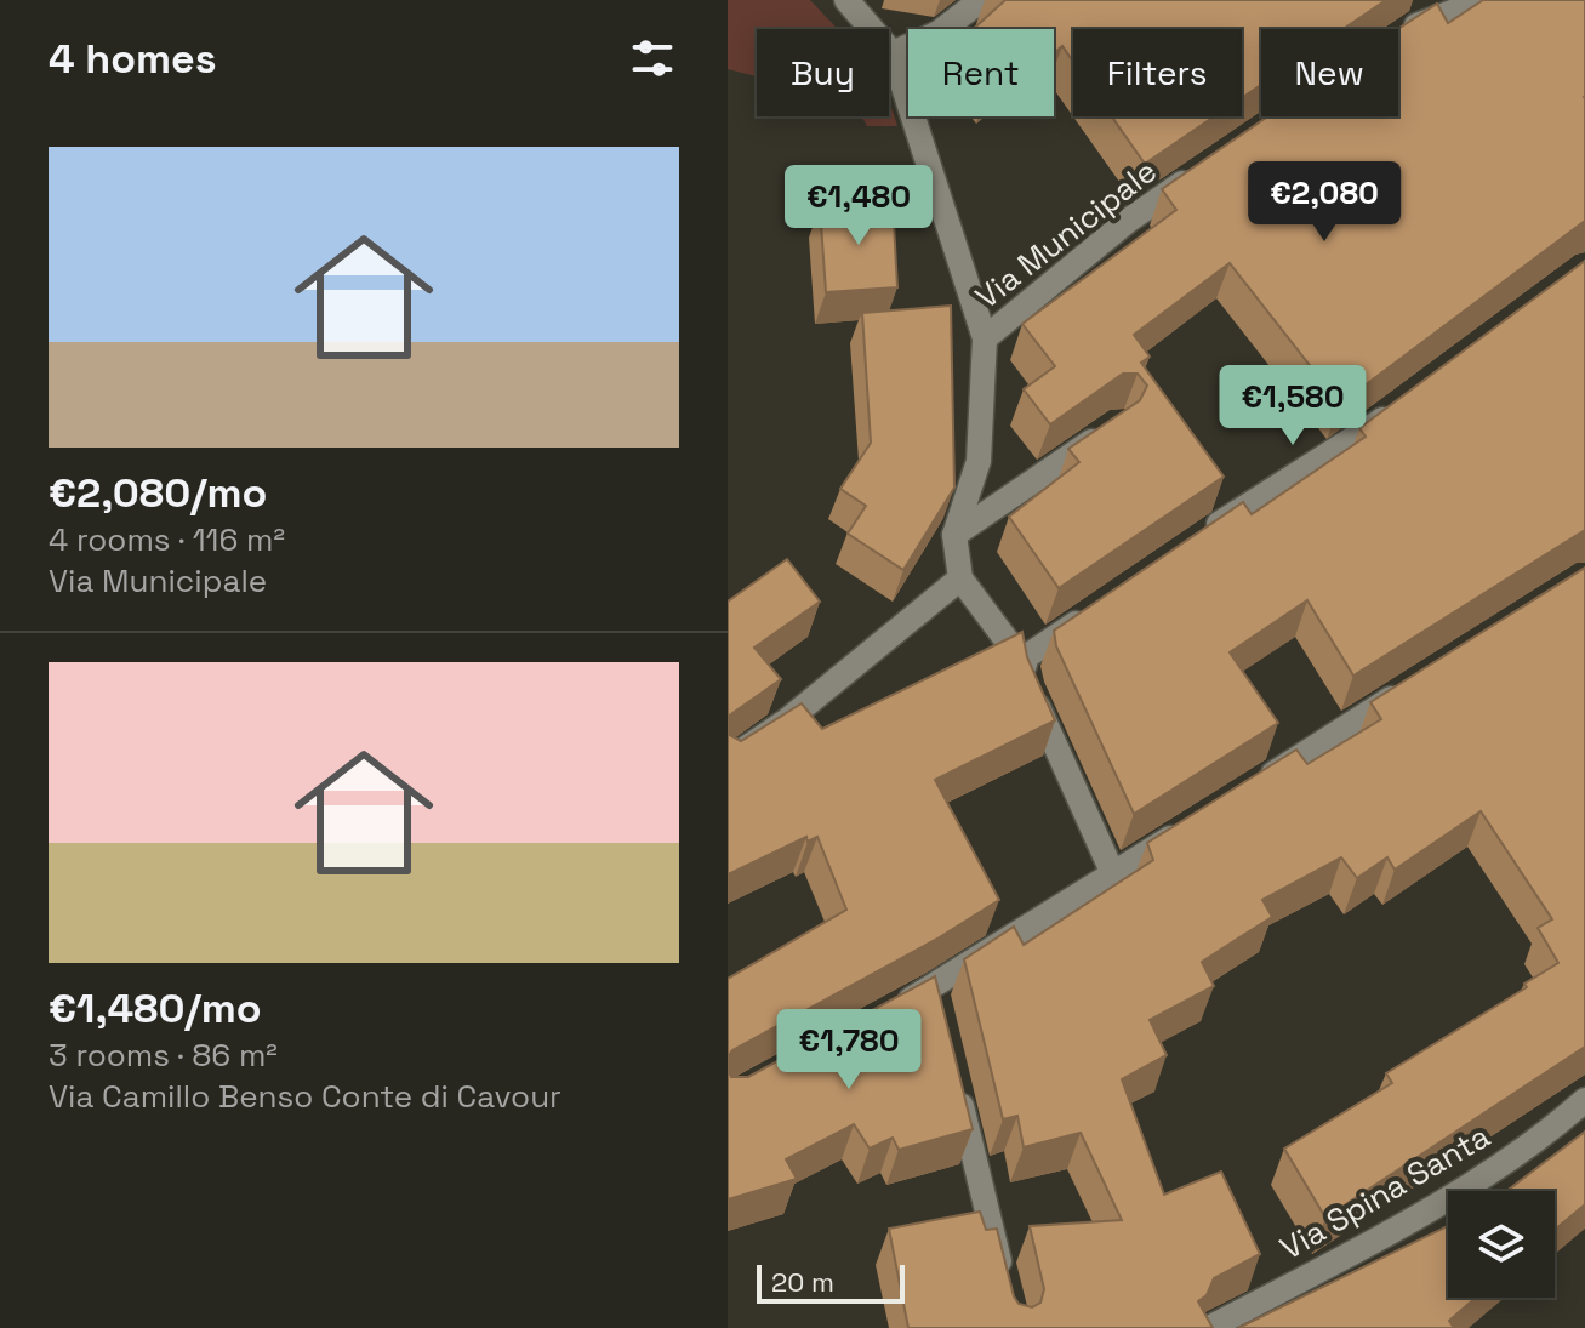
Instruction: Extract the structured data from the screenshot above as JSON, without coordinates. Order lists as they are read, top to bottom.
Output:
{
  "streets": {
    "street": ["Via Municipale", "Via Spina Santa"]
  },
  "scale_bar": "20 m",
  "page": {
    "heading": "4 homes",
    "chip": [
      "Buy",
      "Rent",
      "Filters",
      "New"
    ],
    "list": [
      {
        "name": "€2,080/mo",
        "note": "4 rooms · 116 m² · Via Municipale"
      },
      {
        "name": "€1,480/mo",
        "note": "3 rooms · 86 m² · Via Camillo Benso Conte di Cavour"
      }
    ],
    "price": [
      "€2,080",
      "€1,480",
      "€1,580",
      "€1,780"
    ],
    "scale": "20 m"
  }
}
